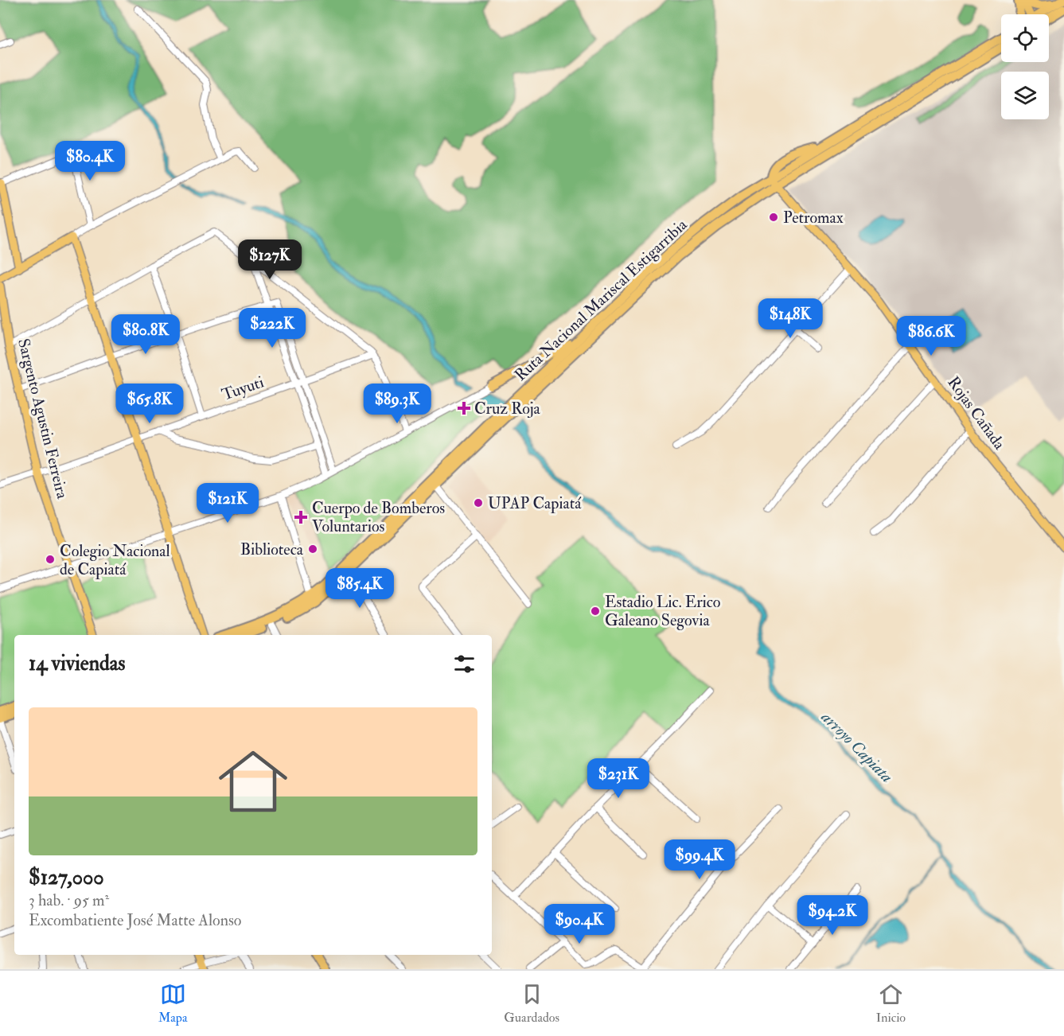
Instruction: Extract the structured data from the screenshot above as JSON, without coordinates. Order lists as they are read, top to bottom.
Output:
{
  "streets": {
    "highway": ["Ruta Nacional Mariscal Estigarribia"],
    "main road": ["Rojas Cañada", "Sargento Agustin Ferreira"],
    "street": ["Tuyuti"]
  },
  "crossings": [
    ["Ruta Nacional Mariscal Estigarribia", "Rojas Cañada"],
    ["Tuyuti", "Sargento Agustin Ferreira"]
  ],
  "water": ["arroyo Capiata"],
  "places": {
    "other": [
      "Petromax",
      "UPAP Capiatá",
      "Biblioteca",
      "Colegio Nacional de Capiatá",
      "Estadio Lic. Erico Galeano Segovia"
    ],
    "health": ["Cruz Roja", "Cuerpo de Bomberos Voluntarios"]
  },
  "page": {
    "price": [
      "$80.4K",
      "$127K",
      "$148K",
      "$222K",
      "$80.8K",
      "$86.6K",
      "$65.8K",
      "$89.3K",
      "$121K",
      "$85.4K",
      "$231K",
      "$99.4K",
      "$94.2K",
      "$90.4K"
    ],
    "heading": "14 viviendas",
    "list": [
      {
        "name": "$127,000",
        "note": "3 hab. · 95 m² · Excombatiente José Matte Alonso"
      }
    ],
    "tabs": ["Mapa", "Guardados", "Inicio"]
  }
}
